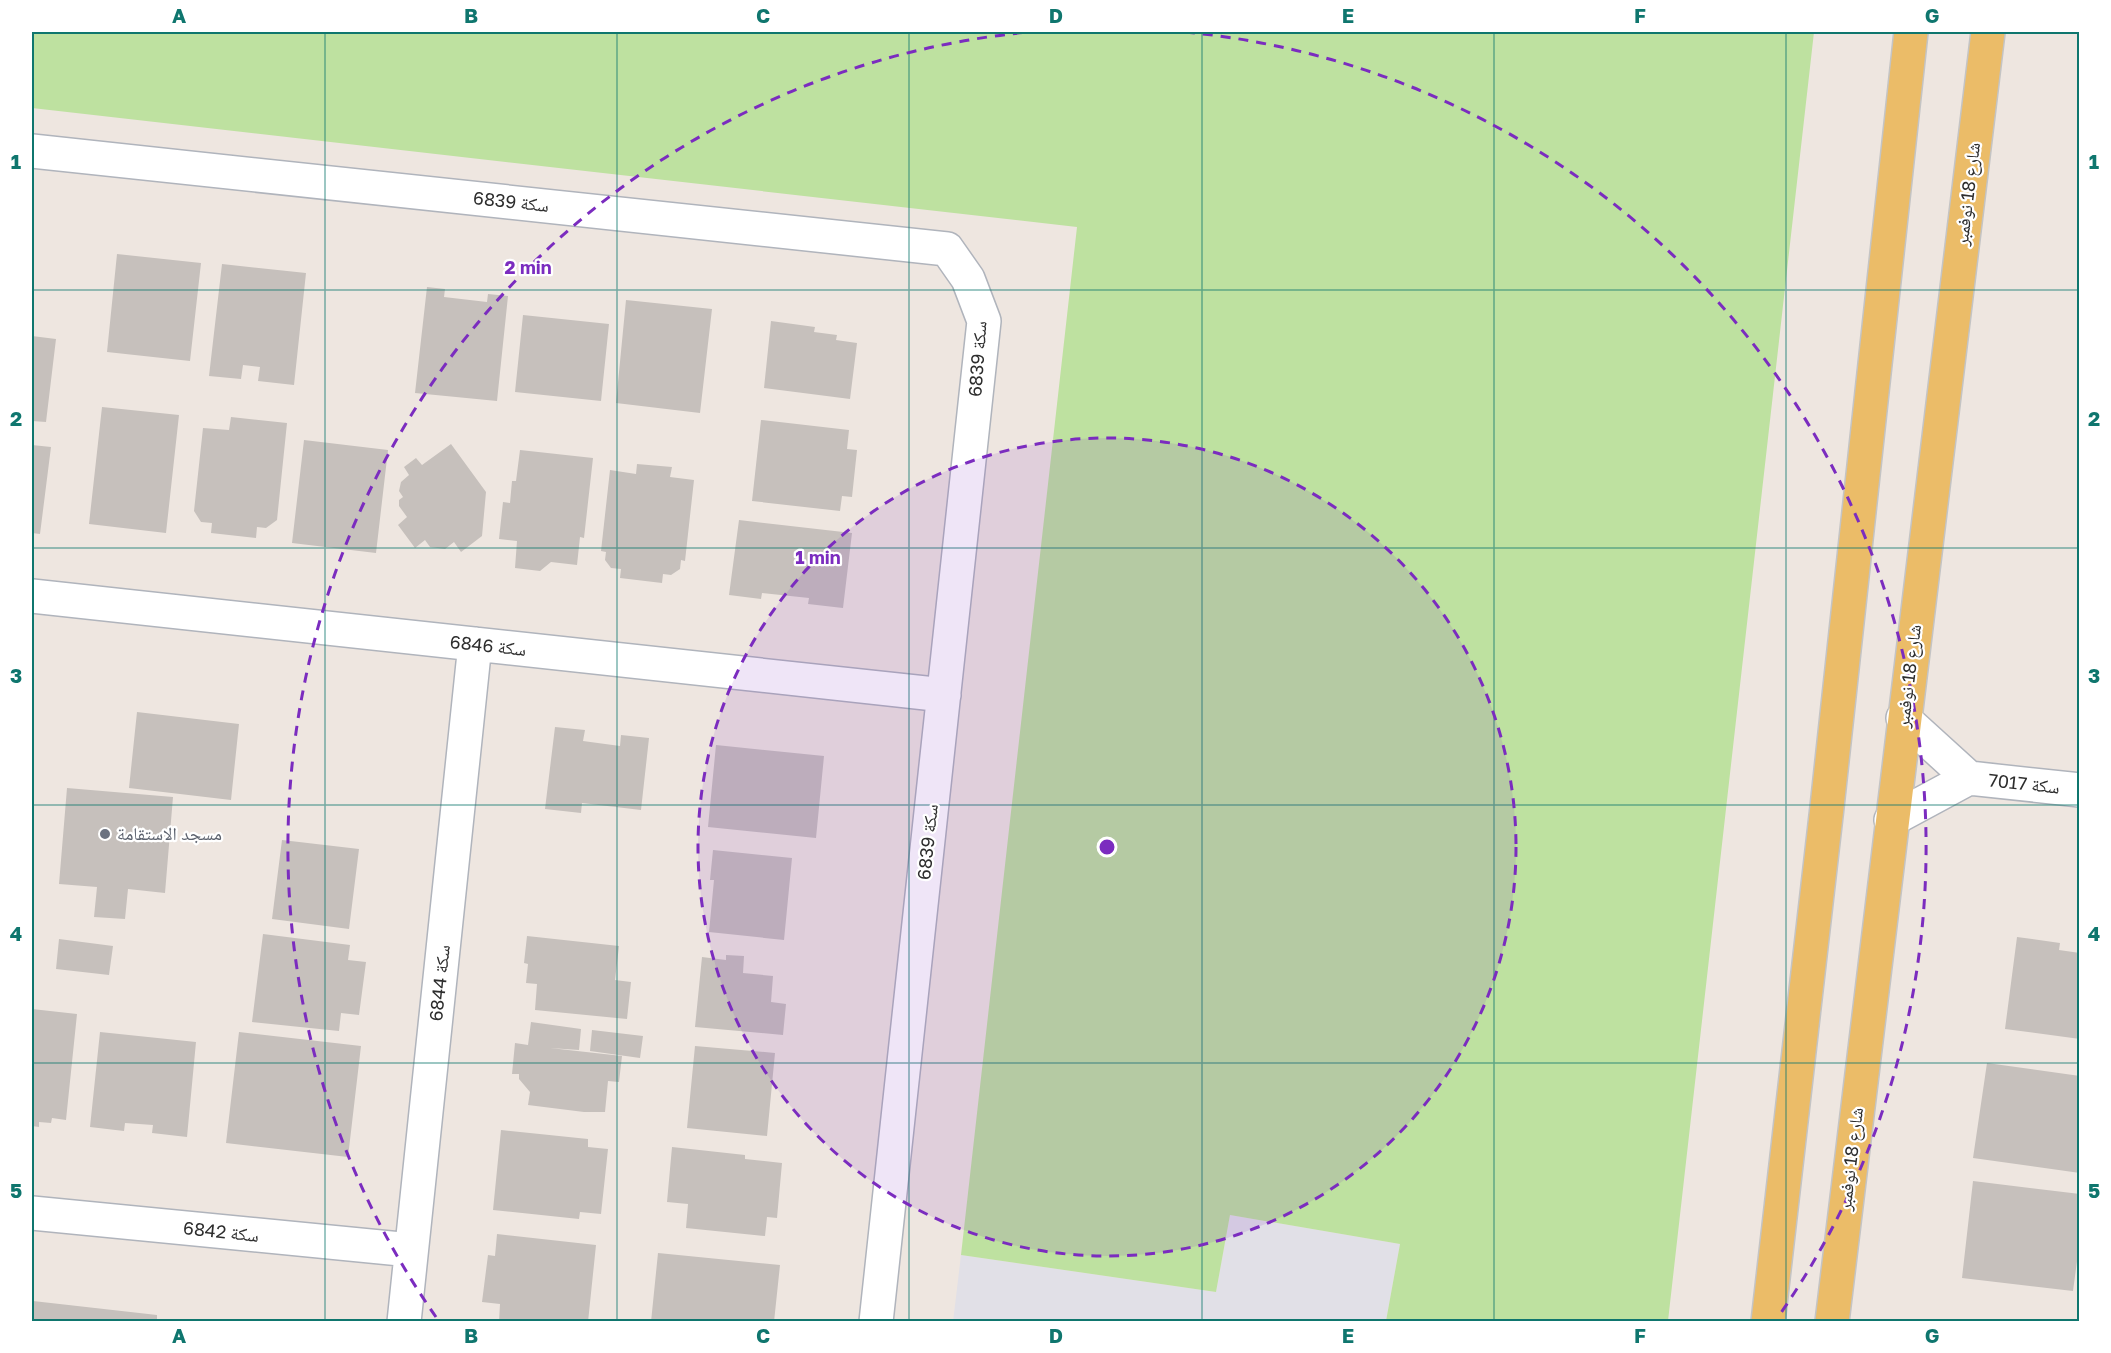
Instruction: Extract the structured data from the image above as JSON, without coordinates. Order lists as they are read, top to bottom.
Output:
{
  "streets": {
    "main road": ["شارع 18 نوفمبر"],
    "street": [
      "سكة 6839",
      "سكة 6846",
      "سكة 7017",
      "سكة 6844",
      "سكة 6842"
    ]
  },
  "crossings": [
    ["شارع 18 نوفمبر", "سكة 7017"],
    ["سكة 6839", "سكة 6846"],
    ["سكة 6846", "سكة 6844"],
    ["سكة 6844", "سكة 6842"]
  ],
  "places": ["مسجد الاستقامة"],
  "grid": {
    "columns": [
      "A",
      "B",
      "C",
      "D",
      "E",
      "F",
      "G"
    ],
    "rows": [
      "1",
      "2",
      "3",
      "4",
      "5"
    ]
  },
  "rings": ["2 min", "1 min"]
}
